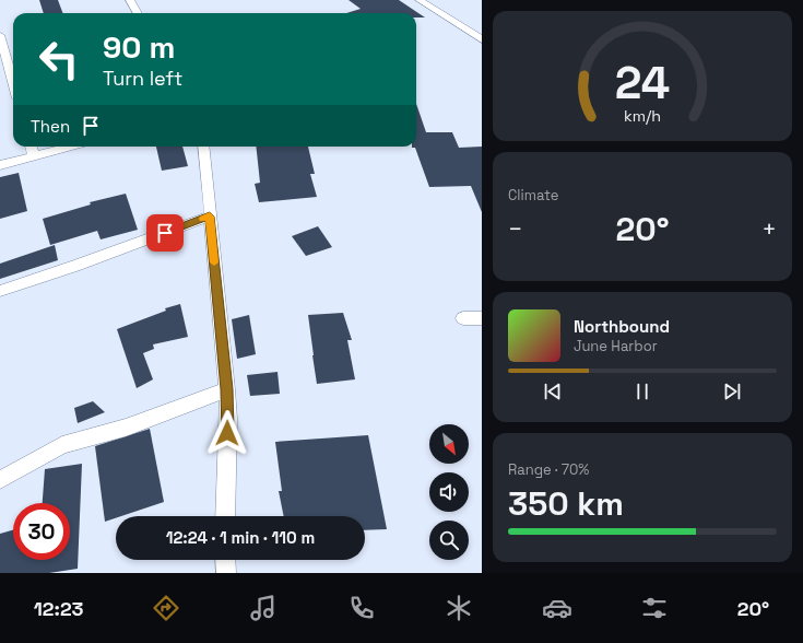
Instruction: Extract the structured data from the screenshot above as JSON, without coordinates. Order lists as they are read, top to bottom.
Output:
{
  "north": "bottom right",
  "page": {
    "turn": ["90 m", "Turn left"],
    "then": "Then",
    "tile": [
      "Climate",
      ["Range · 70%", "350 km"]
    ],
    "heat": ["−", "20°", "+"],
    "song": ["Northbound", "June Harbor"],
    "limit": "30",
    "trip": "12:24 · 1 min · 110 m",
    "tabs": ["12:23", "20°"],
    "gauge": ["24", "km/h"]
  }
}
